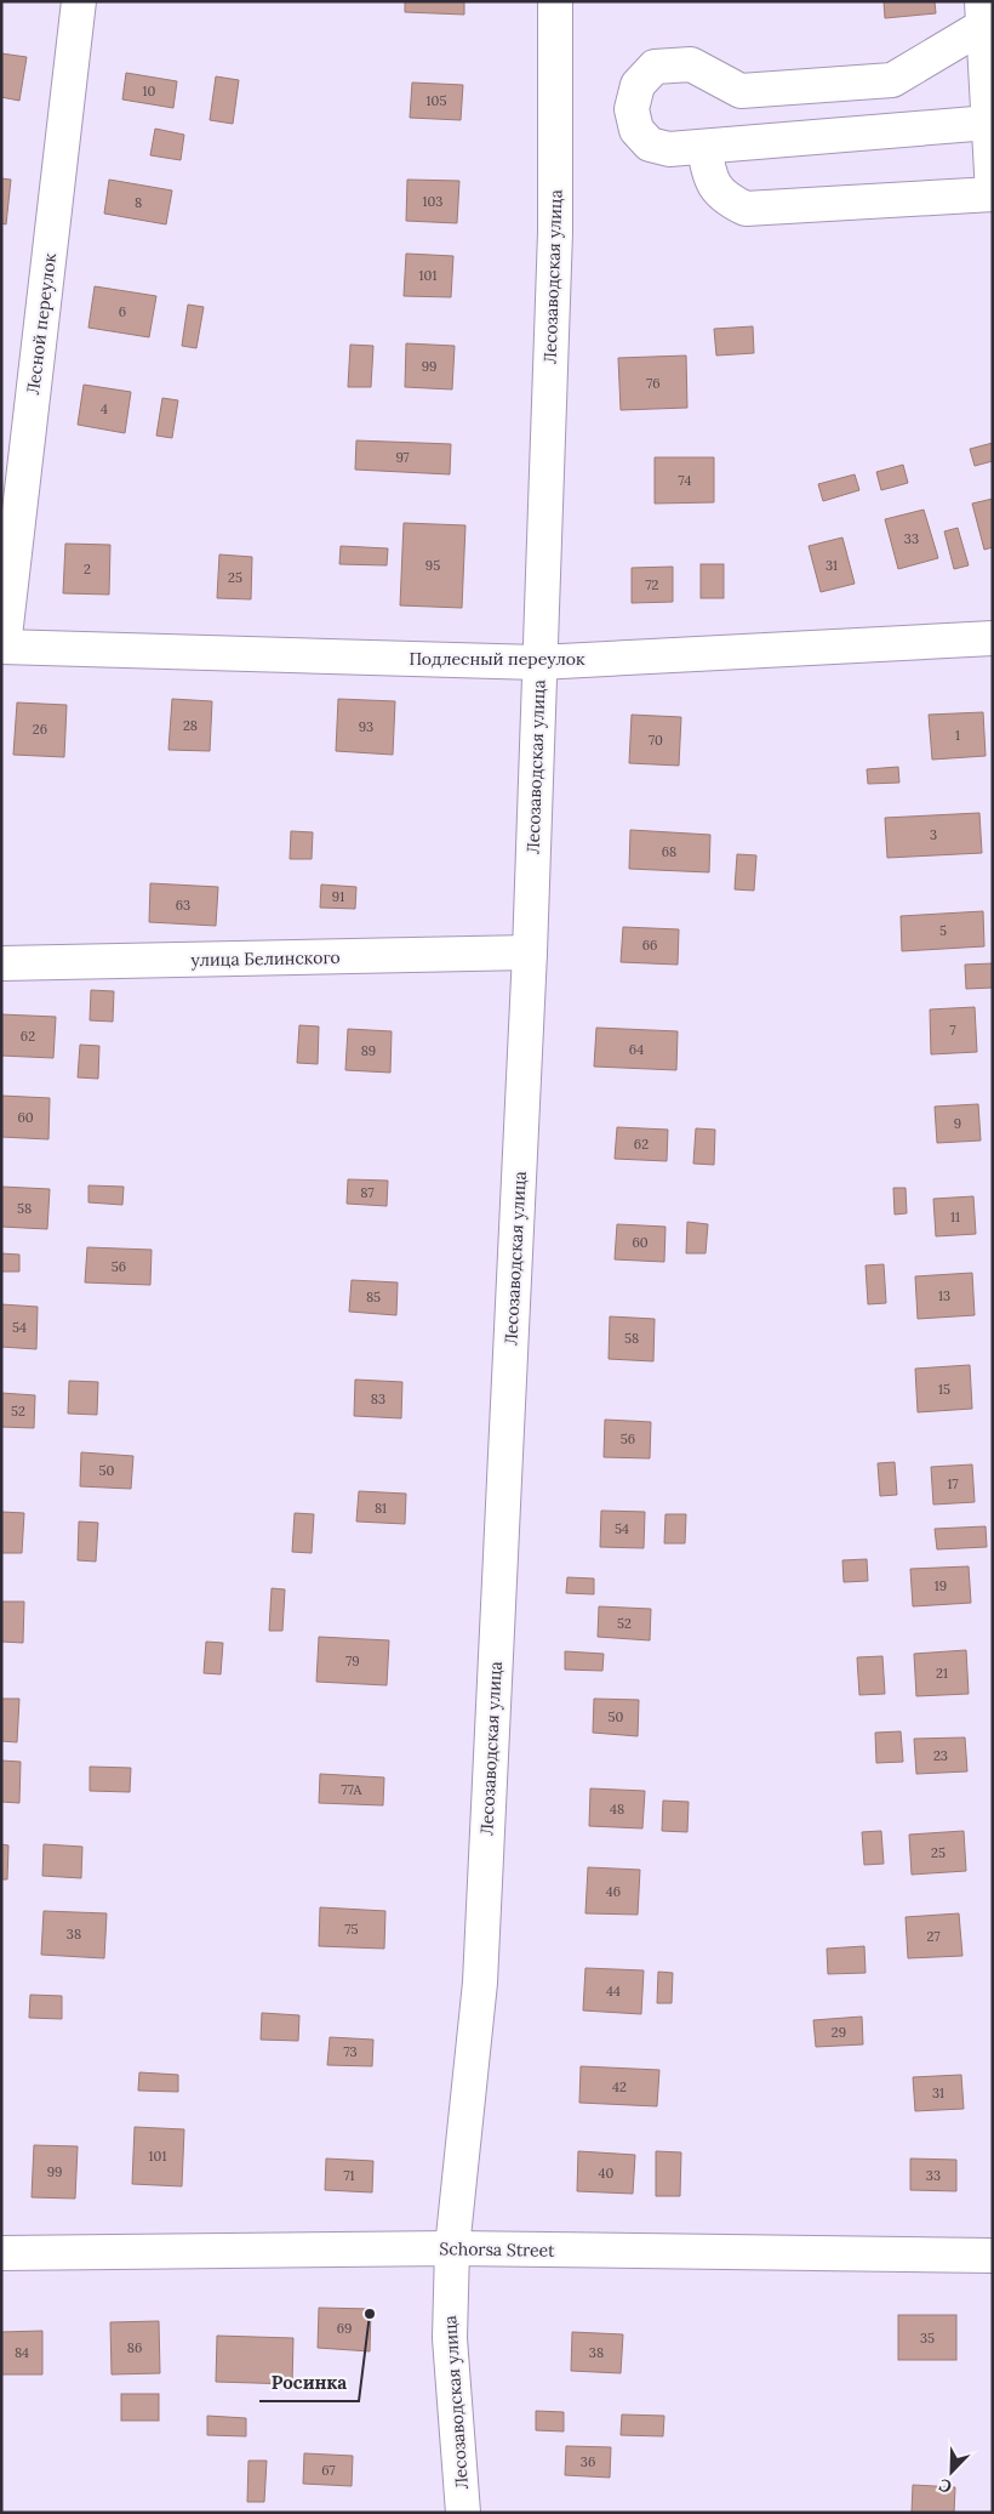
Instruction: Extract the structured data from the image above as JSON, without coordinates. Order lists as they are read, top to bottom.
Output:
{
  "streets": {
    "street": [
      "Лесозаводская улица",
      "Лесной переулок",
      "Подлесный переулок",
      "улица Белинского",
      "Schorsa Street"
    ]
  },
  "crossings": [
    ["Лесозаводская улица", "Подлесный переулок"],
    ["Лесозаводская улица", "улица Белинского"],
    ["Лесозаводская улица", "Schorsa Street"],
    ["Лесной переулок", "Подлесный переулок"]
  ],
  "places": ["Росинка"],
  "house_numbers": [
    "10",
    "105",
    "103",
    "8",
    "101",
    "6",
    "99",
    "76",
    "4",
    "97",
    "74",
    "33",
    "95",
    "31",
    "2",
    "25",
    "72",
    "28",
    "93",
    "26",
    "1",
    "70",
    "3",
    "68",
    "91",
    "63",
    "5",
    "66",
    "7",
    "62",
    "64",
    "89",
    "60",
    "9",
    "62",
    "87",
    "58",
    "11",
    "60",
    "56",
    "13",
    "85",
    "54",
    "58",
    "15",
    "83",
    "52",
    "56",
    "50",
    "17",
    "81",
    "54",
    "19",
    "52",
    "79",
    "21",
    "50",
    "23",
    "77А",
    "48",
    "25",
    "46",
    "75",
    "38",
    "27",
    "44",
    "29",
    "73",
    "42",
    "31",
    "101",
    "99",
    "40",
    "71",
    "33",
    "69",
    "35",
    "86",
    "84",
    "38",
    "36",
    "67"
  ],
  "north": "bottom left"
}
